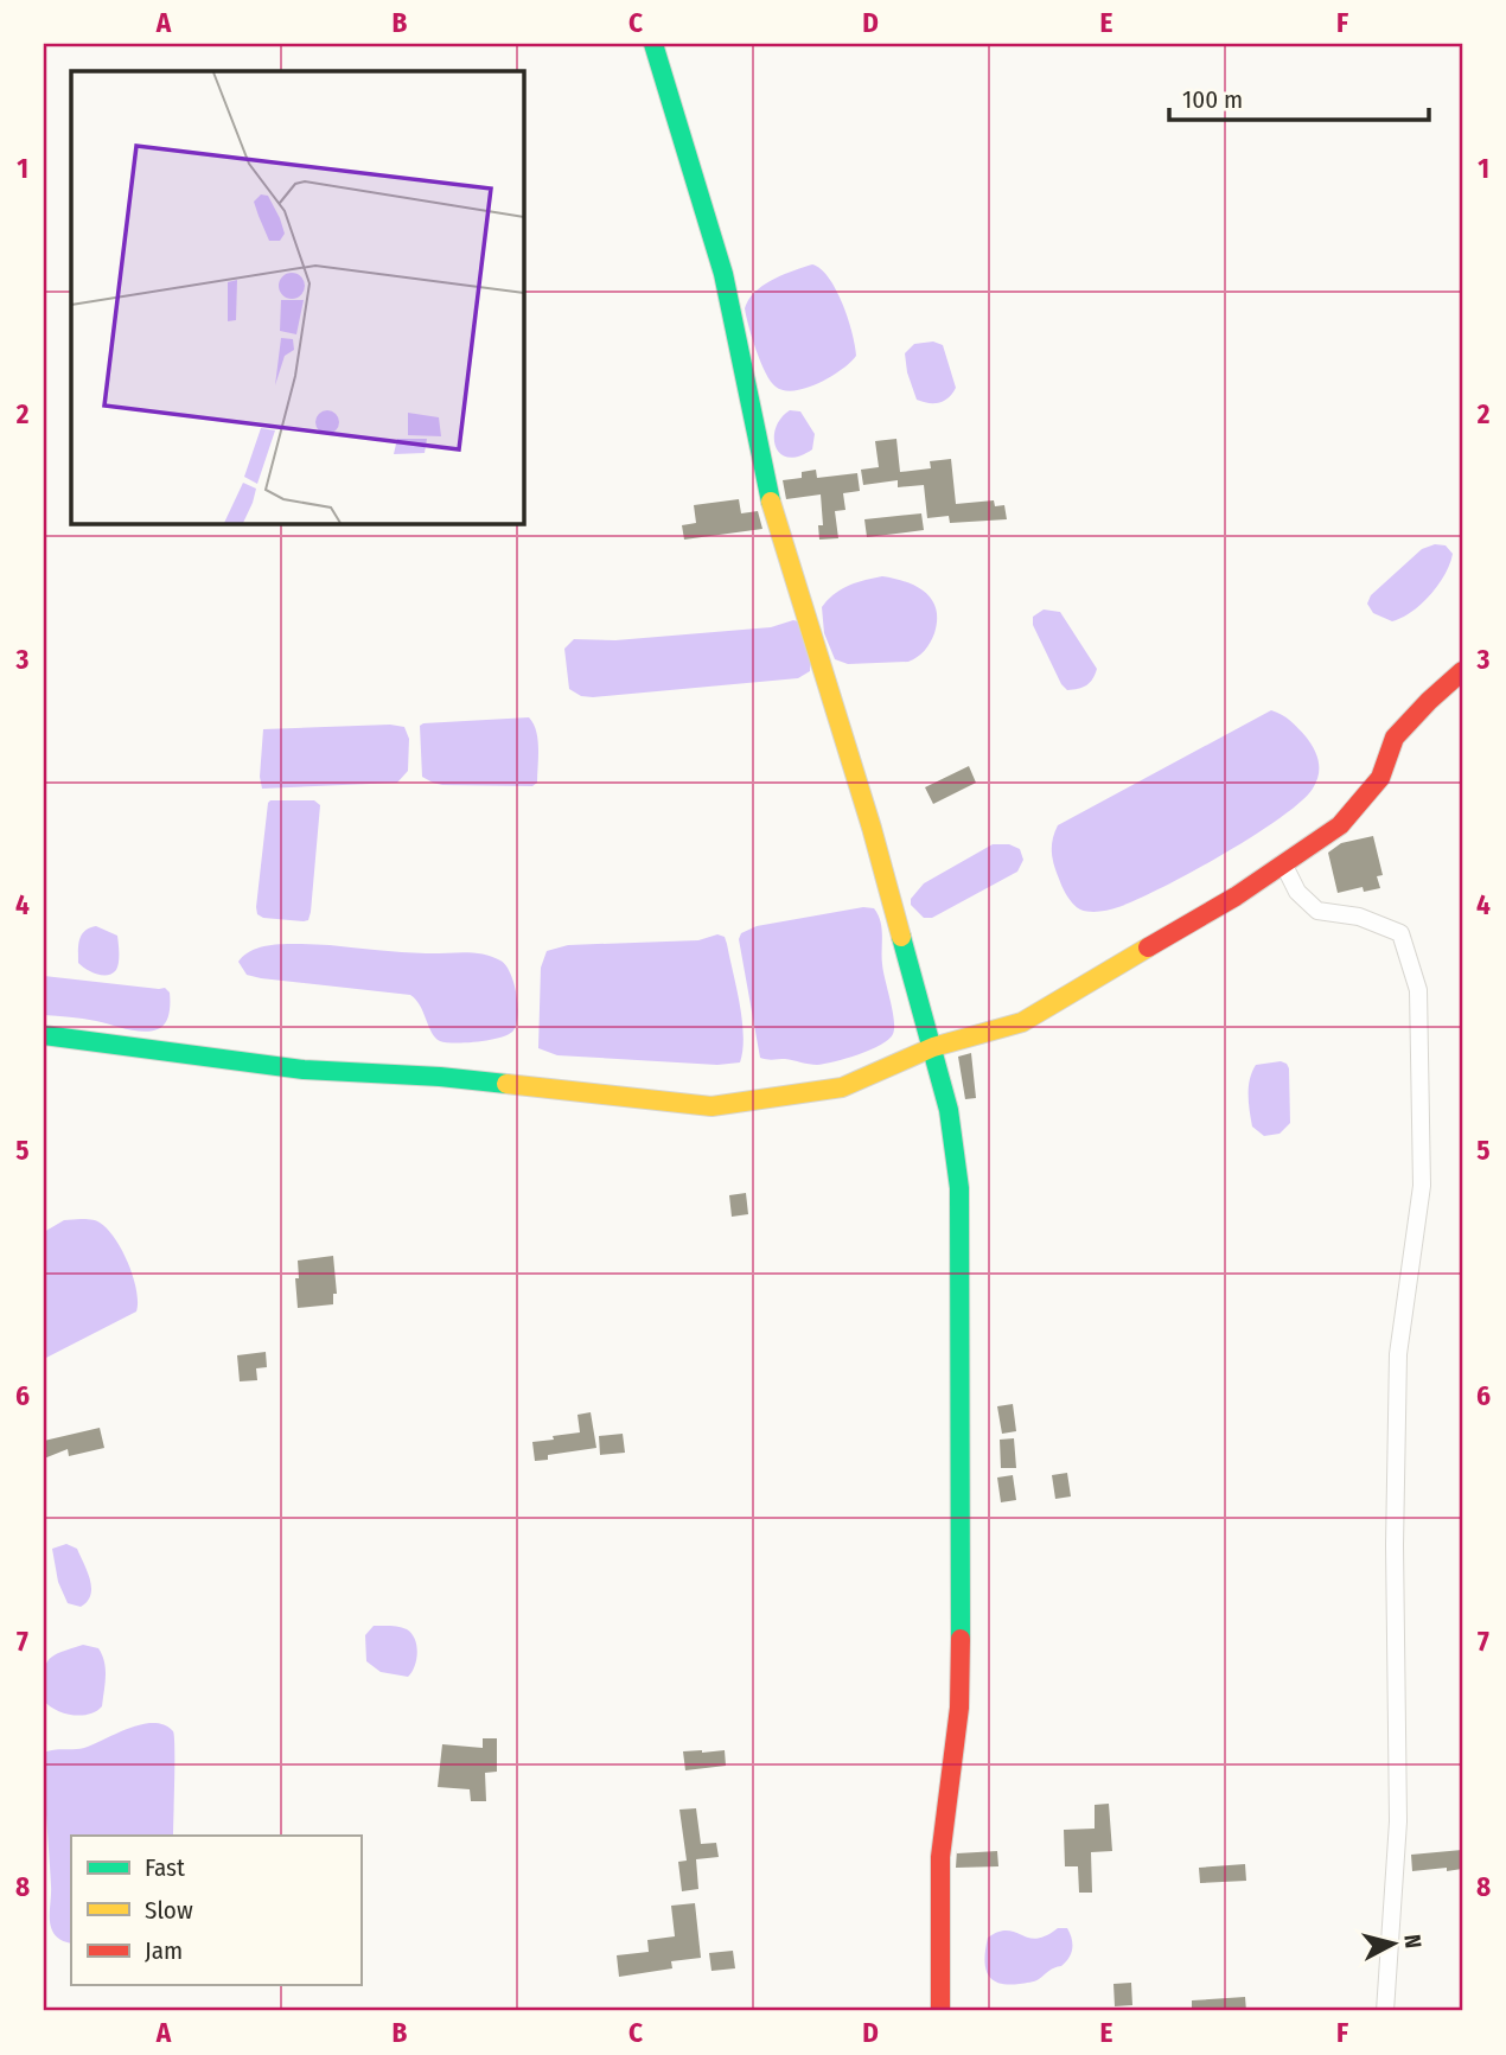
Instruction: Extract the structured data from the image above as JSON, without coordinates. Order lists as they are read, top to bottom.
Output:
{
  "legend": ["Fast", "Slow", "Jam"],
  "scale_bar": "100 m",
  "north": "right",
  "grid": {
    "columns": [
      "A",
      "B",
      "C",
      "D",
      "E",
      "F"
    ],
    "rows": [
      "1",
      "2",
      "3",
      "4",
      "5",
      "6",
      "7",
      "8"
    ]
  }
}
